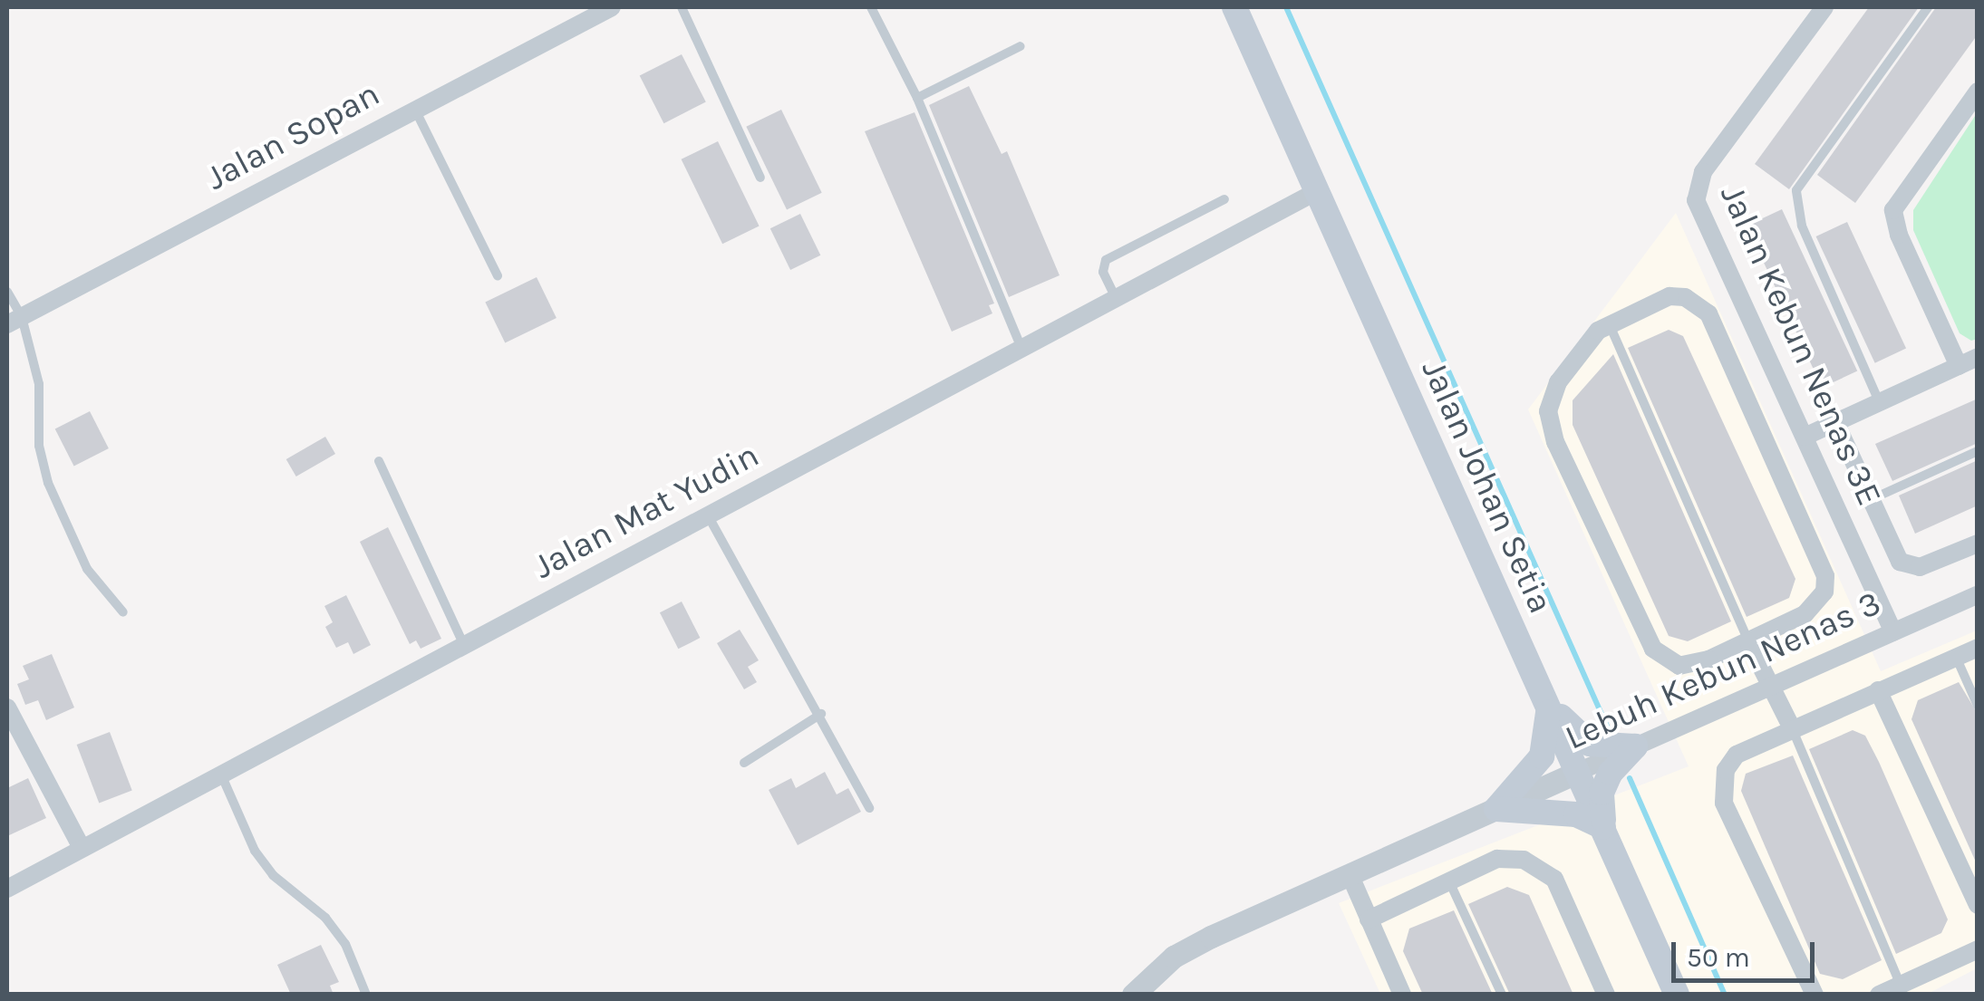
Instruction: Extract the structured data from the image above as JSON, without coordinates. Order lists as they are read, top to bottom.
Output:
{
  "streets": {
    "main road": ["Jalan Johan Setia"],
    "street": [
      "Jalan Sopan",
      "Jalan Kebun Nenas 3E",
      "Jalan Mat Yudin",
      "Lebuh Kebun Nenas 3"
    ]
  },
  "crossings": [
    ["Jalan Kebun Nenas 3E", "Lebuh Kebun Nenas 3"],
    ["Jalan Johan Setia", "Jalan Mat Yudin"],
    ["Jalan Johan Setia", "Lebuh Kebun Nenas 3"]
  ],
  "scale_bar": "50 m"
}
